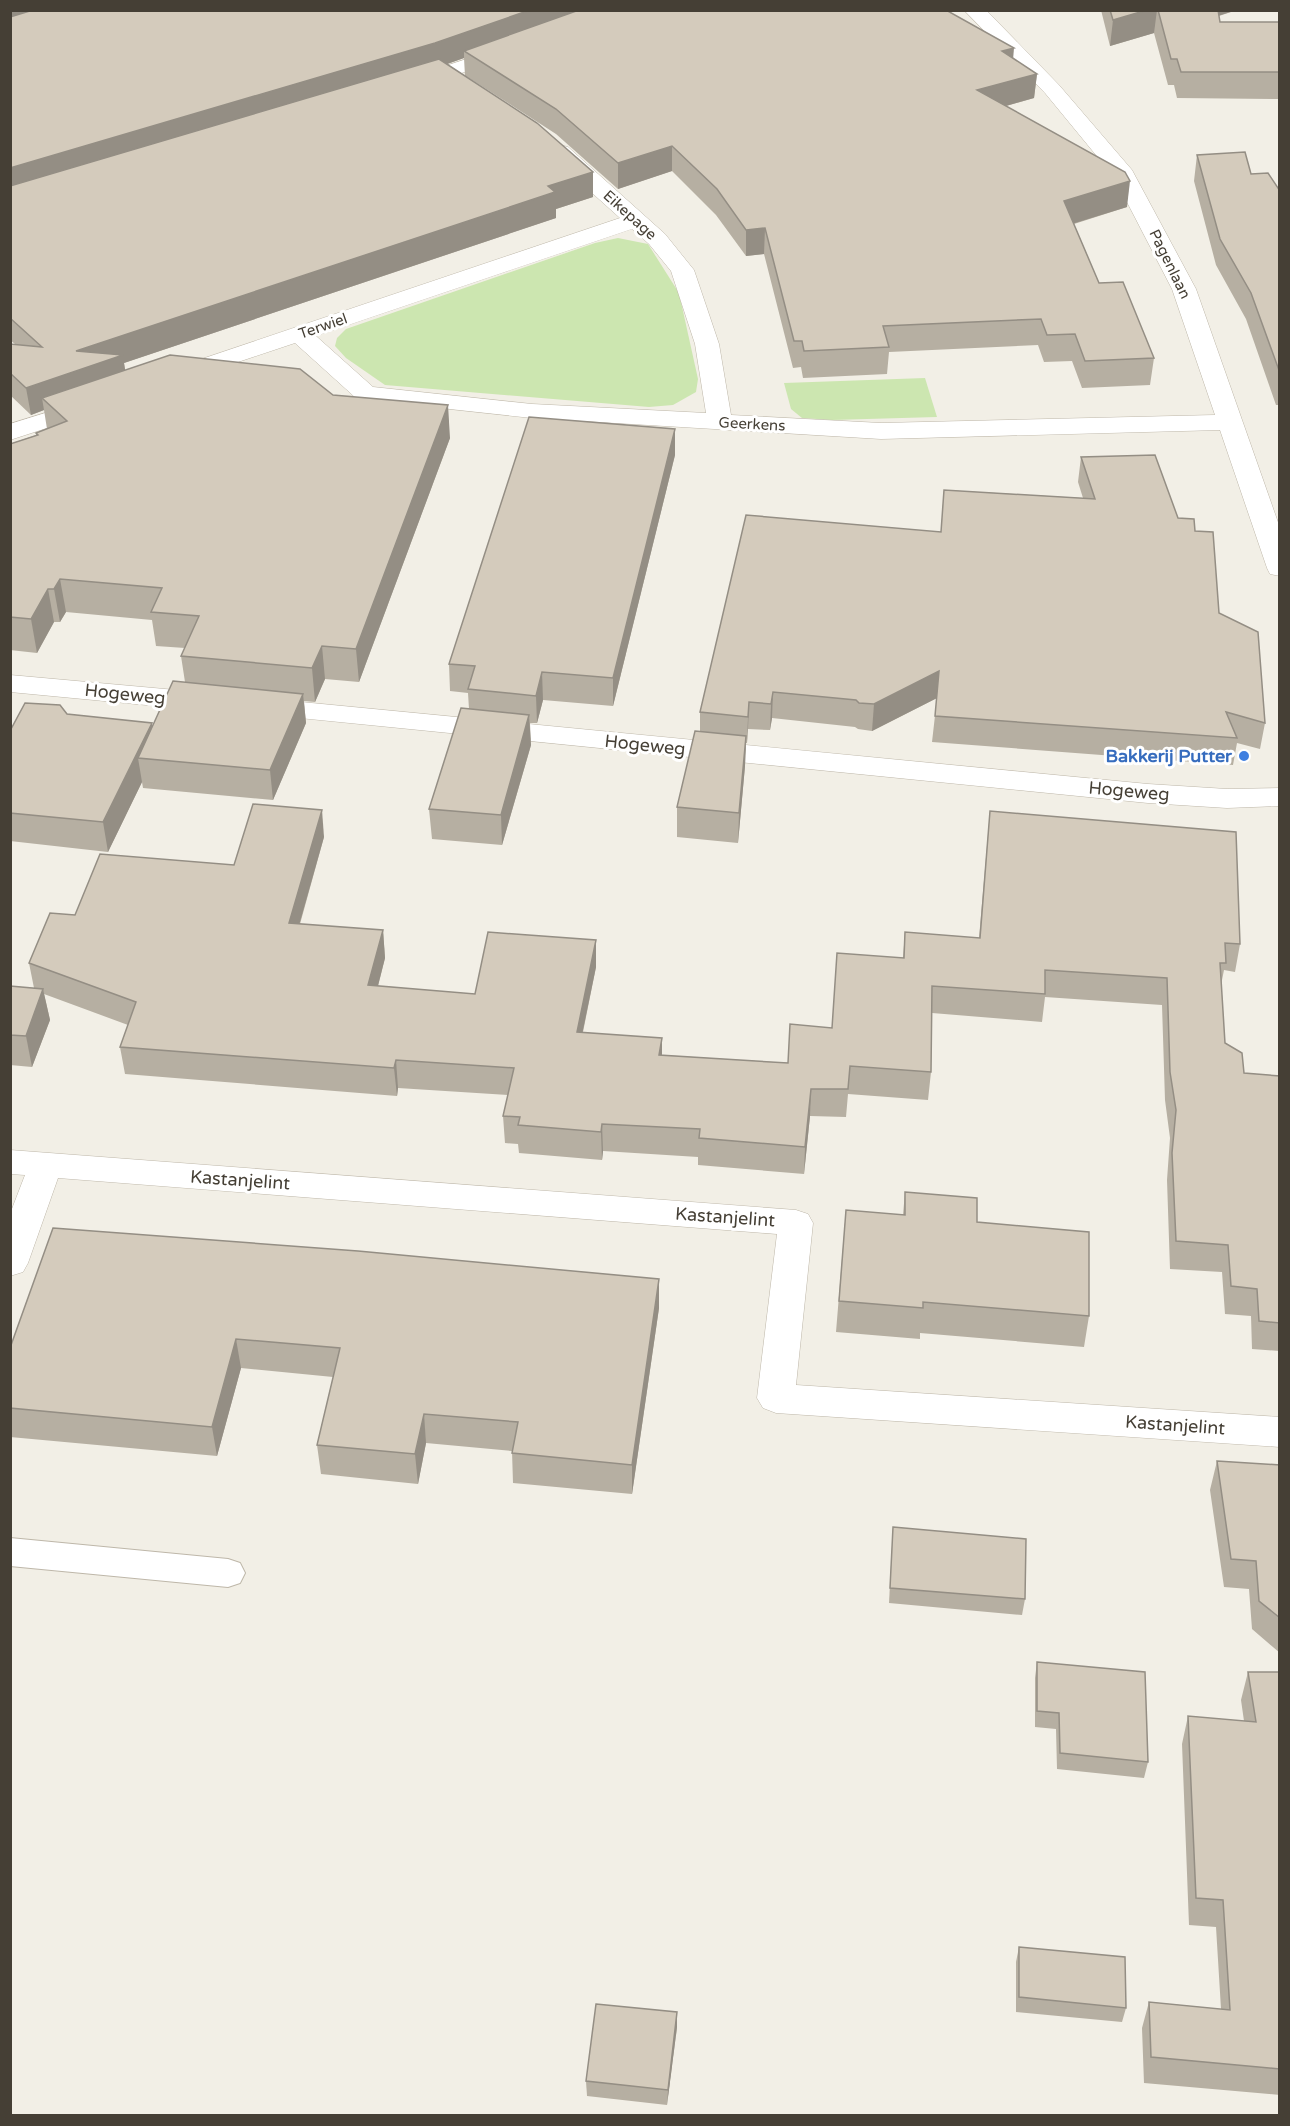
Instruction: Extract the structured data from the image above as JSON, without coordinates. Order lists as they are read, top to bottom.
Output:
{
  "streets": {
    "street": [
      "Eikepage",
      "Pagenlaan",
      "Terwiel",
      "Geerkens",
      "Hogeweg",
      "Kastanjelint"
    ]
  },
  "crossings": [
    ["Eikepage", "Terwiel"],
    ["Eikepage", "Geerkens"],
    ["Pagenlaan", "Geerkens"],
    ["Terwiel", "Geerkens"]
  ],
  "places": ["Bakkerij Putter"]
}
